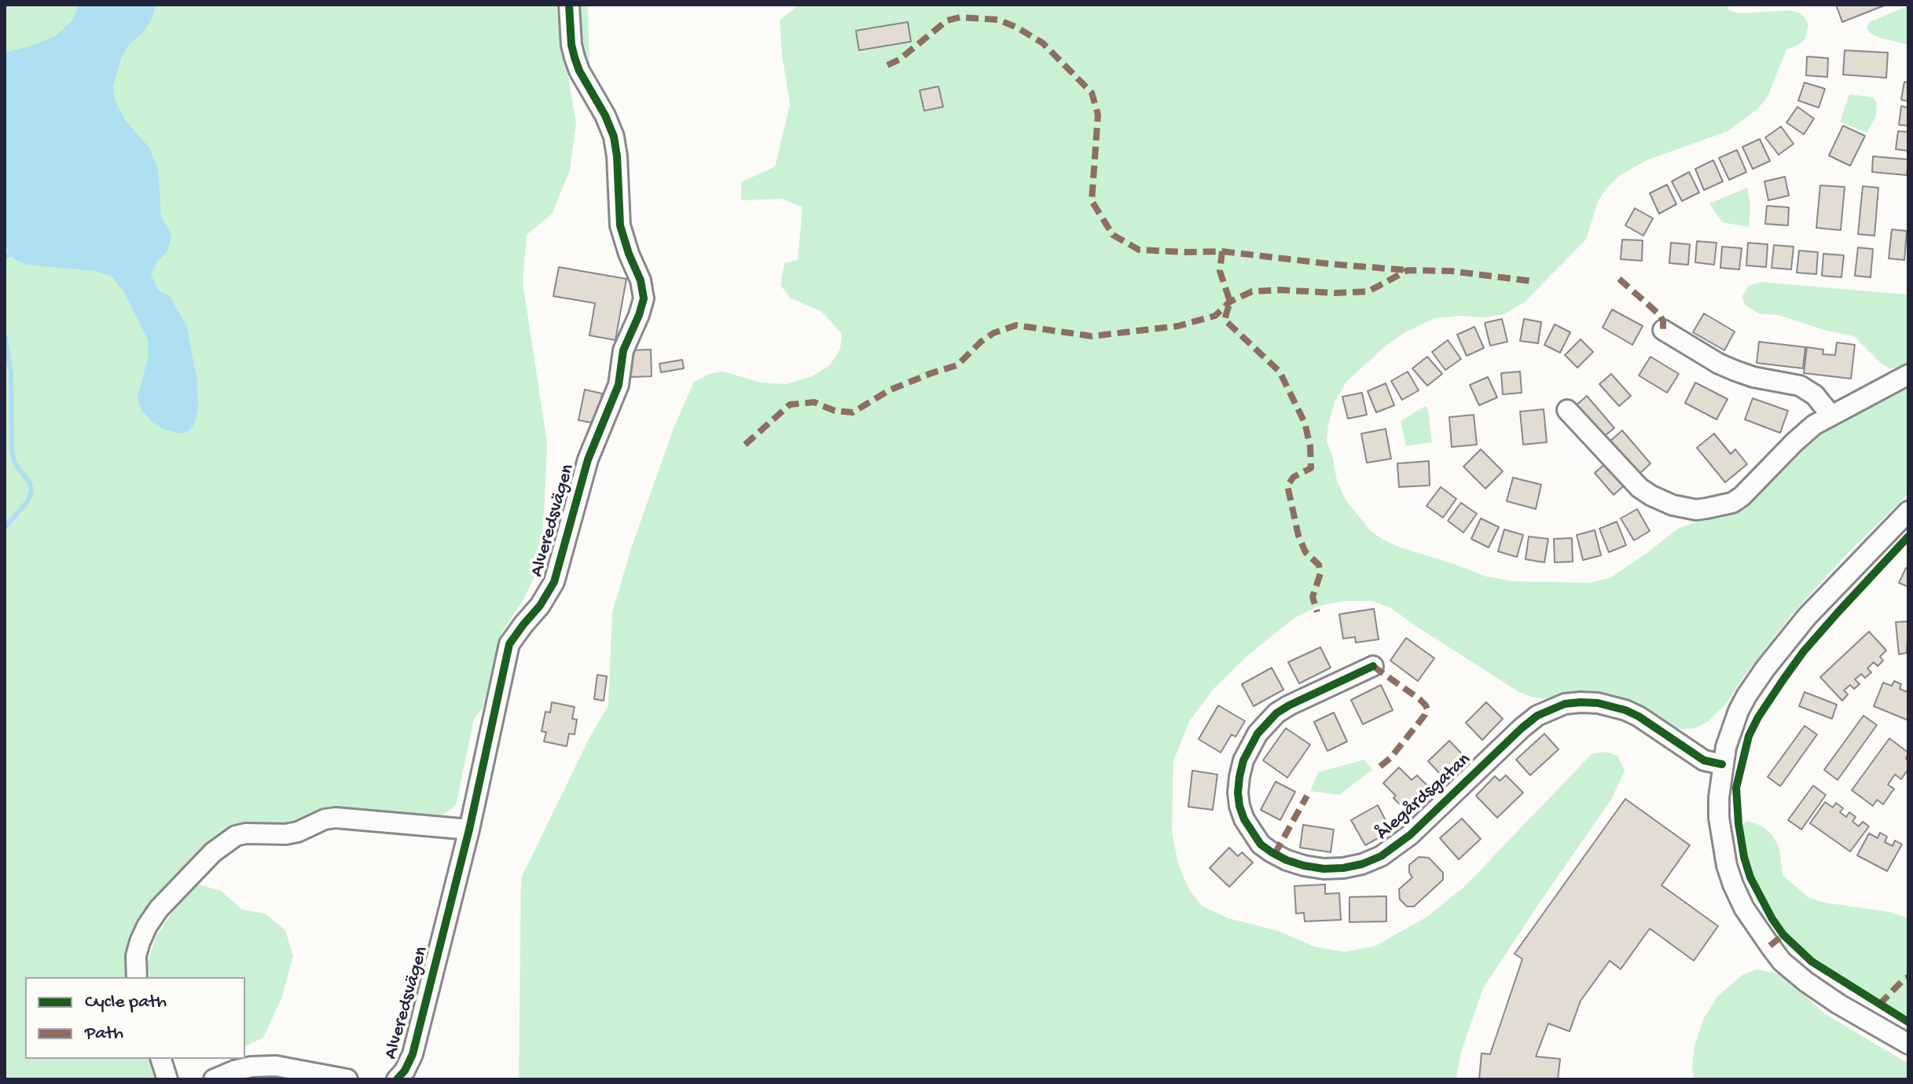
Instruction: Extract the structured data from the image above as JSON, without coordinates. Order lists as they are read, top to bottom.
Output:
{
  "streets": {
    "street": ["Alveredsvägen", "Ålegårdsgatan"]
  },
  "legend": ["Cycle path", "Path"]
}
